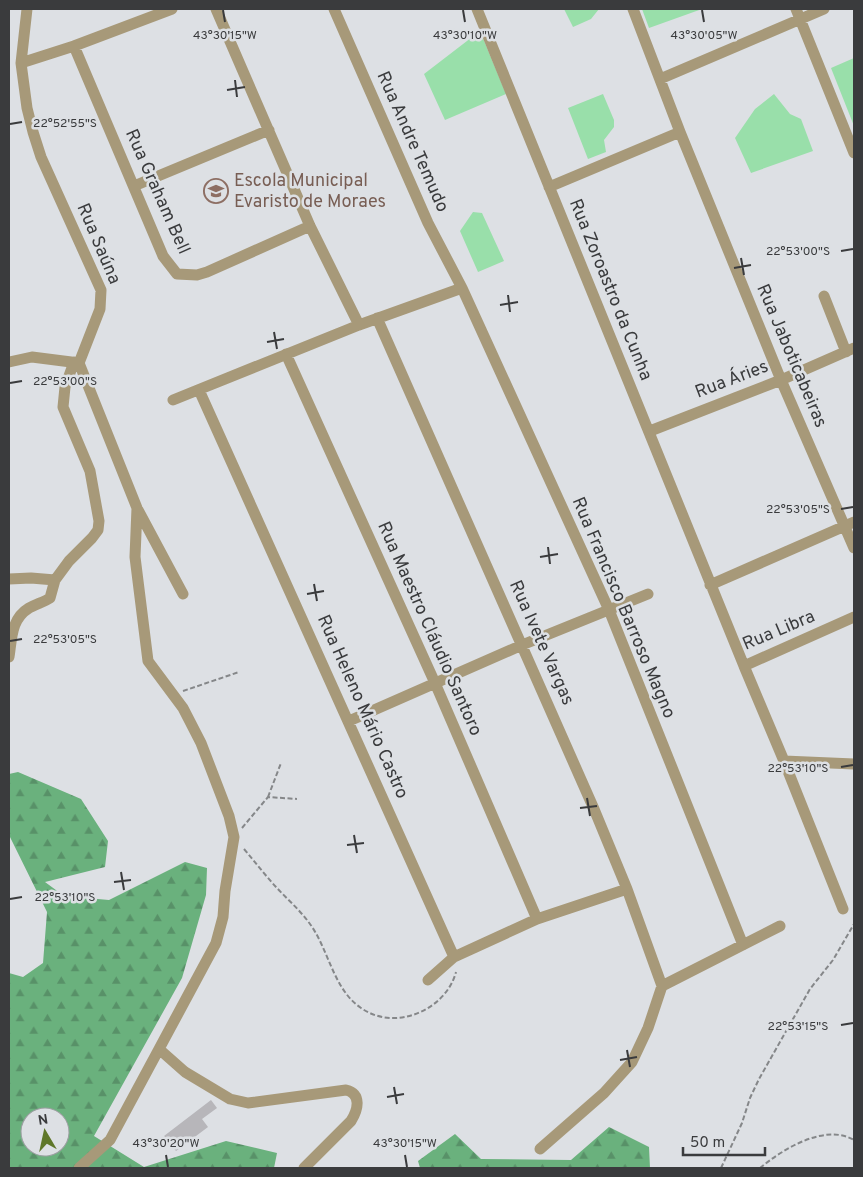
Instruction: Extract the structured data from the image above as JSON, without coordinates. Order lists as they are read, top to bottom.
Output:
{
  "streets": {
    "street": [
      "Rua Andre Temudo",
      "Rua Graham Bell",
      "Rua Saúna",
      "Rua Zoroastro da Cunha",
      "Rua Jaboticabeiras",
      "Rua Áries",
      "Rua Francisco Barroso Magno",
      "Rua Maestro Cláudio Santoro",
      "Rua Libra",
      "Rua Ivete Vargas",
      "Rua Heleno Mário Castro"
    ]
  },
  "crossings": [
    ["Rua Andre Temudo", "Rua Francisco Barroso Magno"],
    ["Rua Zoroastro da Cunha", "Rua Áries"],
    ["Rua Zoroastro da Cunha", "Rua Libra"],
    ["Rua Jaboticabeiras", "Rua Áries"]
  ],
  "places": {
    "school or university": ["Escola Municipal Evaristo de Moraes"]
  },
  "scale_bar": "50 m",
  "north": "top",
  "coordinates": [
    "43°30'15\"W",
    "43°30'10\"W",
    "43°30'05\"W",
    "22°52'55\"S",
    "22°53'00\"S",
    "22°53'05\"S",
    "22°53'10\"S",
    "22°53'15\"S",
    "43°30'20\"W"
  ]
}
